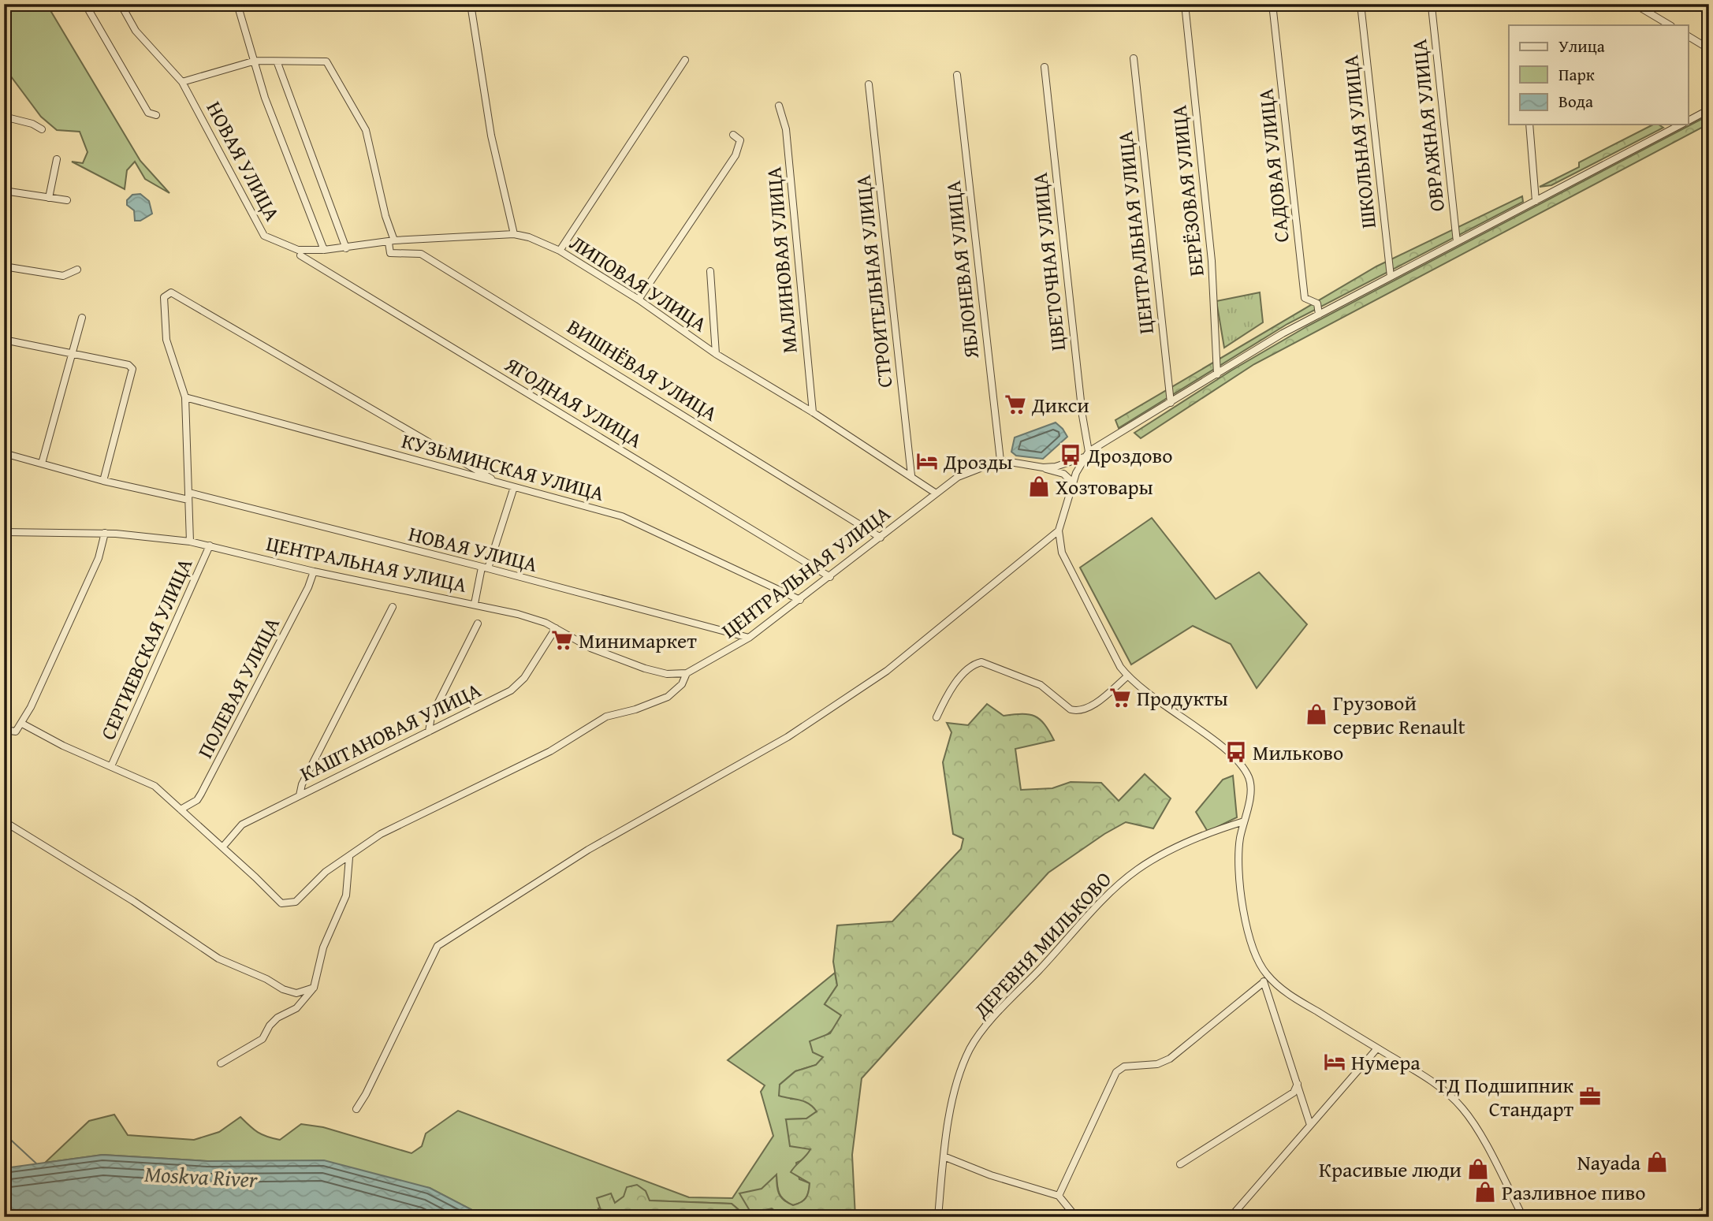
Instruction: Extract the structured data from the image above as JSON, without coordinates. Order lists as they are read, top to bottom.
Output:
{
  "streets": {
    "street": [
      "ОВРАЖНАЯ УЛИЦА",
      "ШКОЛЬНАЯ УЛИЦА",
      "НОВАЯ УЛИЦА",
      "САДОВАЯ УЛИЦА",
      "БЕРЁЗОВАЯ УЛИЦА",
      "ЦЕНТРАЛЬНАЯ УЛИЦА",
      "МАЛИНОВАЯ УЛИЦА",
      "ЦВЕТОЧНАЯ УЛИЦА",
      "ЯБЛОНЕВАЯ УЛИЦА",
      "СТРОИТЕЛЬНАЯ УЛИЦА",
      "ЛИПОВАЯ УЛИЦА",
      "ВИШНЁВАЯ УЛИЦА",
      "ЯГОДНАЯ УЛИЦА",
      "КУЗЬМИНСКАЯ УЛИЦА",
      "СЕРГИЕВСКАЯ УЛИЦА",
      "ПОЛЕВАЯ УЛИЦА",
      "КАШТАНОВАЯ УЛИЦА",
      "ДЕРЕВНЯ МИЛЬКОВО"
    ]
  },
  "crossings": [
    ["НОВАЯ УЛИЦА", "ЦЕНТРАЛЬНАЯ УЛИЦА"],
    ["НОВАЯ УЛИЦА", "ЛИПОВАЯ УЛИЦА"],
    ["ЦЕНТРАЛЬНАЯ УЛИЦА", "ЯБЛОНЕВАЯ УЛИЦА"],
    ["ЦЕНТРАЛЬНАЯ УЛИЦА", "ЛИПОВАЯ УЛИЦА"],
    ["ЦЕНТРАЛЬНАЯ УЛИЦА", "ВИШНЁВАЯ УЛИЦА"],
    ["ЦЕНТРАЛЬНАЯ УЛИЦА", "ЯГОДНАЯ УЛИЦА"],
    ["ЦЕНТРАЛЬНАЯ УЛИЦА", "КУЗЬМИНСКАЯ УЛИЦА"],
    ["ЦЕНТРАЛЬНАЯ УЛИЦА", "СЕРГИЕВСКАЯ УЛИЦА"],
    ["ЦЕНТРАЛЬНАЯ УЛИЦА", "ПОЛЕВАЯ УЛИЦА"],
    ["ЦЕНТРАЛЬНАЯ УЛИЦА", "КАШТАНОВАЯ УЛИЦА"],
    ["МАЛИНОВАЯ УЛИЦА", "ЛИПОВАЯ УЛИЦА"],
    ["СТРОИТЕЛЬНАЯ УЛИЦА", "ЛИПОВАЯ УЛИЦА"],
    ["ЛИПОВАЯ УЛИЦА", "ВИШНЁВАЯ УЛИЦА"]
  ],
  "water": ["Moskva River"],
  "places": {
    "supermarket": ["Дикси", "Минимаркет", "Продукты"],
    "bus stop": ["Дроздово", "Мильково"],
    "hotel": ["Дрозды", "Нумера"],
    "shop": [
      "Хозтовары",
      "Грузовой сервис Renault",
      "Nayada",
      "Красивые люди",
      "Разливное пиво"
    ],
    "office": ["ТД Подшипник Стандарт"]
  },
  "legend": ["Улица", "Парк", "Вода"]
}
